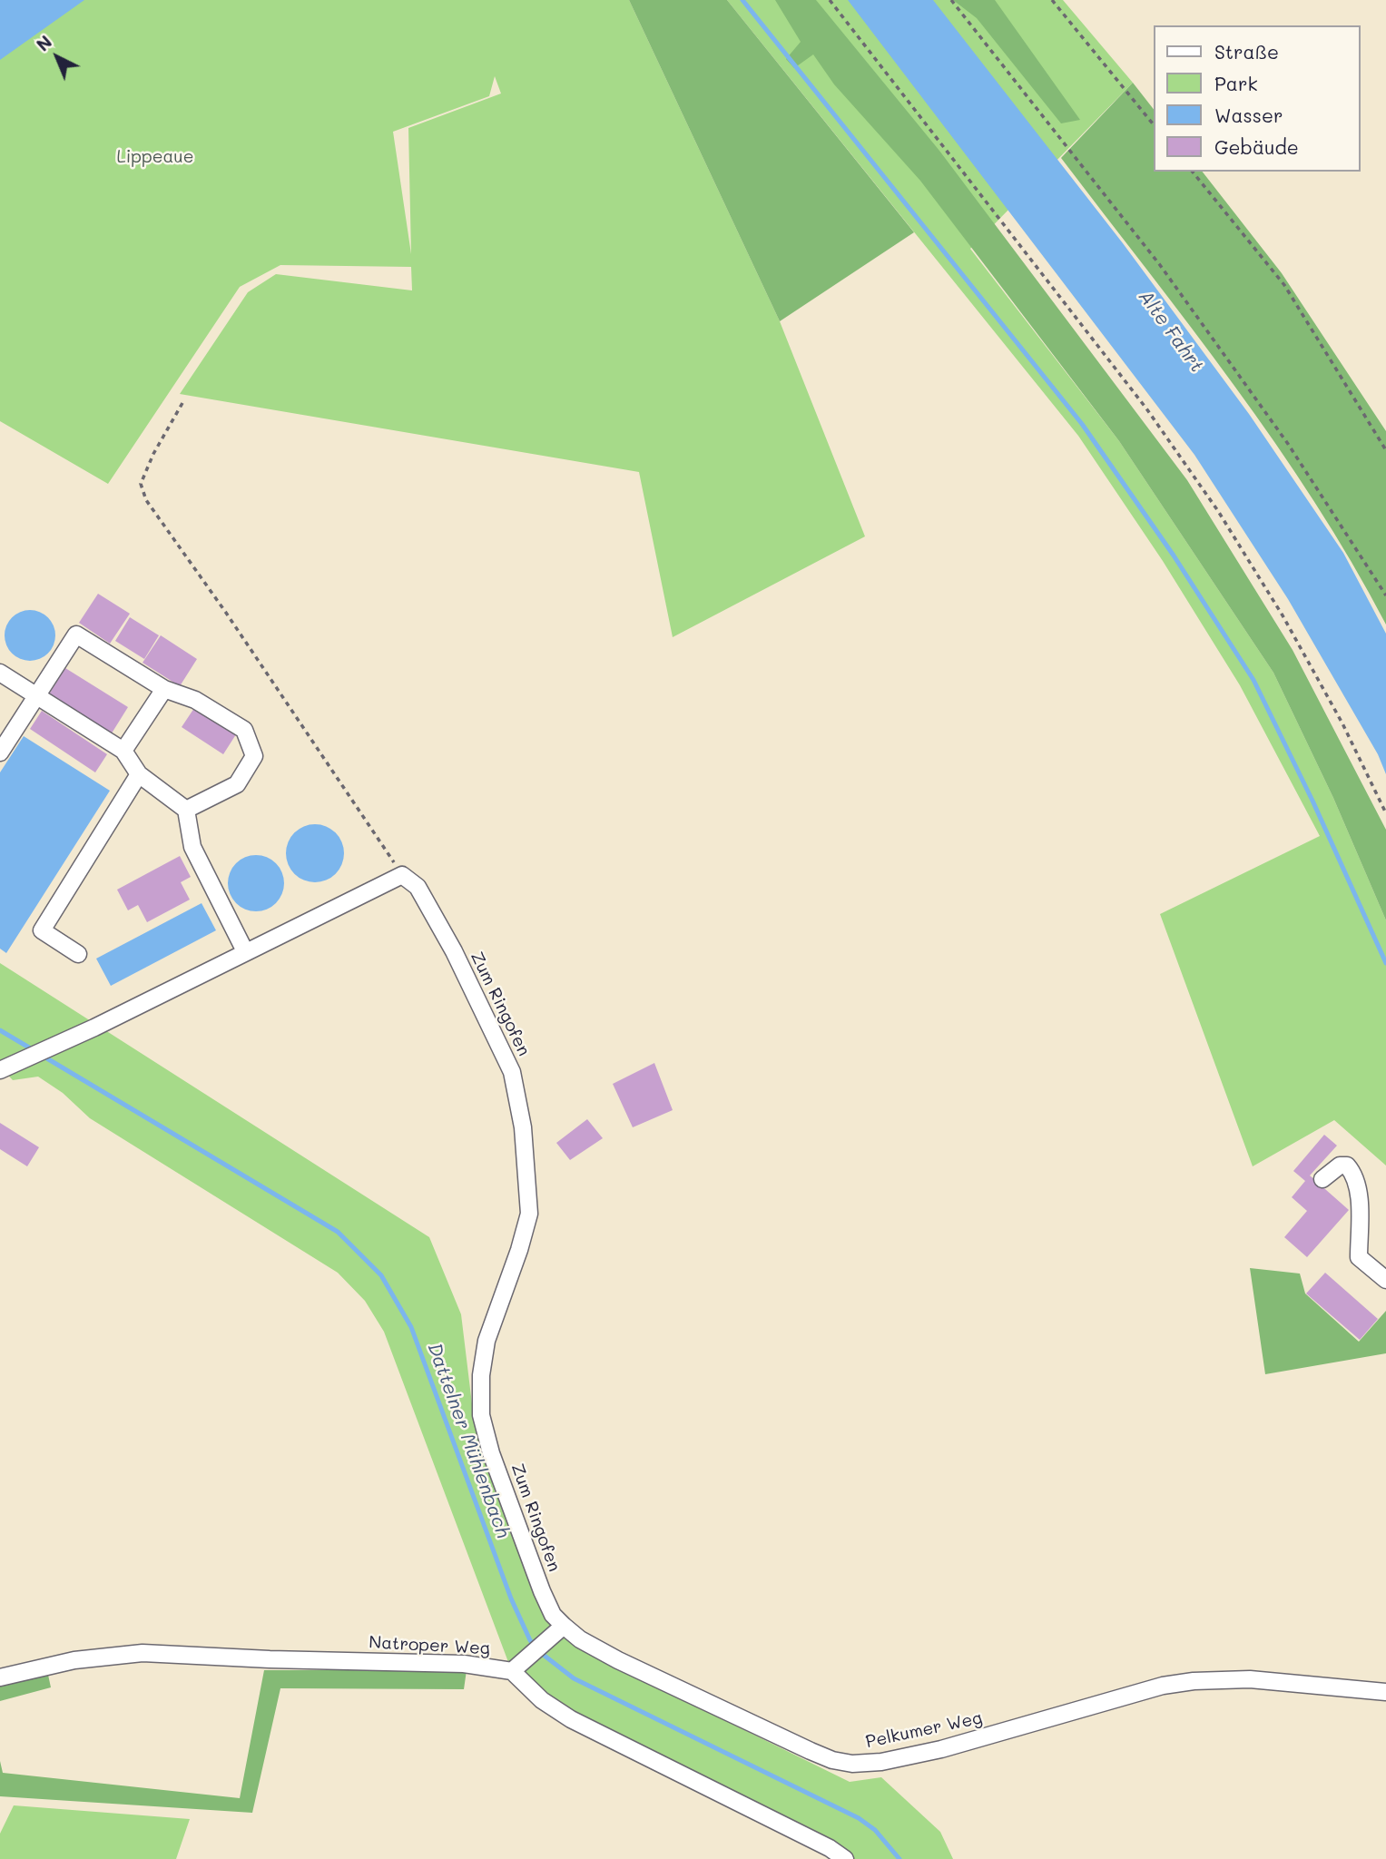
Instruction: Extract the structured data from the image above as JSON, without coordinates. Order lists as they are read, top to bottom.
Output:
{
  "streets": {
    "street": ["Zum Ringofen", "Natroper Weg", "Pelkumer Weg"]
  },
  "crossings": [
    ["Zum Ringofen", "Pelkumer Weg"]
  ],
  "water": ["Alte Fahrt", "Dattelner Mühlenbach"],
  "parks": ["Lippeaue"],
  "legend": [
    "Straße",
    "Park",
    "Wasser",
    "Gebäude"
  ],
  "north": "top left"
}
